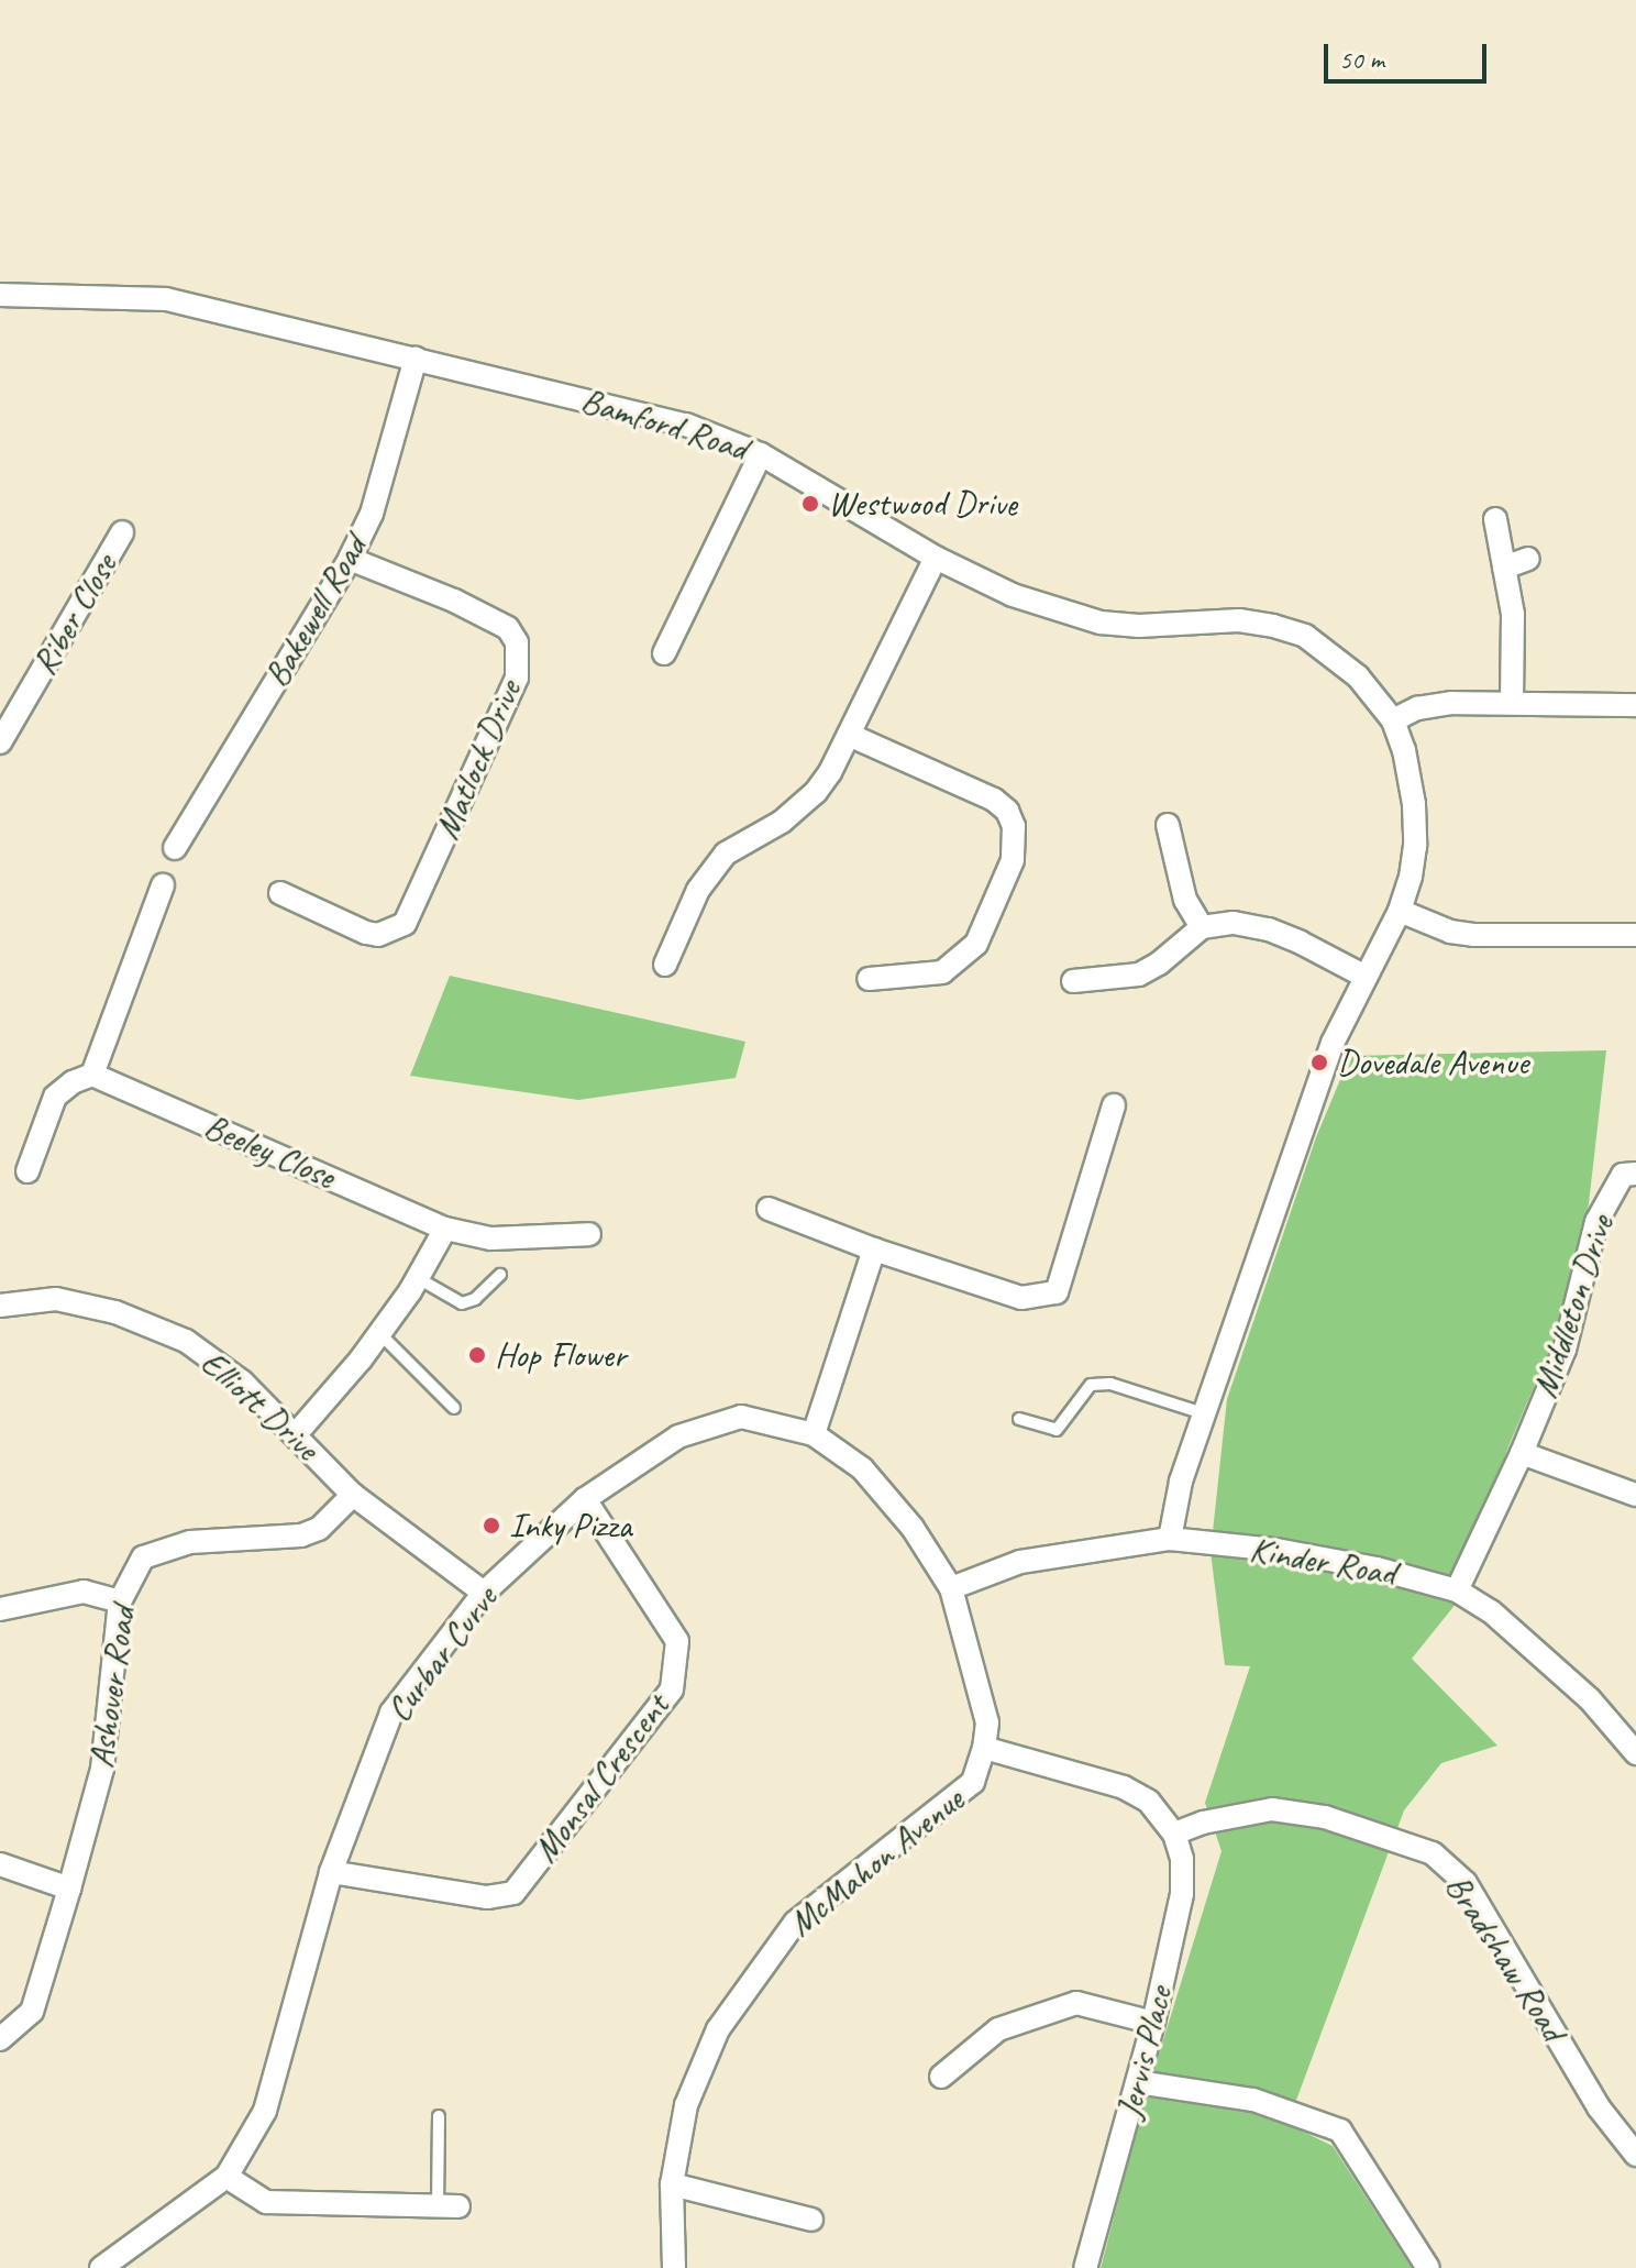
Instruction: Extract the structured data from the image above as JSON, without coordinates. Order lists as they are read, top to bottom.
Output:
{
  "streets": {
    "street": [
      "Bamford Road",
      "Bakewell Road",
      "Riber Close",
      "Matlock Drive",
      "Beeley Close",
      "Middleton Drive",
      "Elliott Drive",
      "Kinder Road",
      "Curbar Curve",
      "Ashover Road",
      "Monsal Crescent",
      "McMahon Avenue",
      "Bradshaw Road",
      "Jervis Place"
    ]
  },
  "crossings": [
    ["Bamford Road", "Bakewell Road"],
    ["Bakewell Road", "Matlock Drive"],
    ["Middleton Drive", "Kinder Road"],
    ["Elliott Drive", "Curbar Curve"],
    ["Elliott Drive", "Ashover Road"],
    ["Kinder Road", "Curbar Curve"],
    ["Kinder Road", "McMahon Avenue"],
    ["Curbar Curve", "Monsal Crescent"],
    ["Curbar Curve", "McMahon Avenue"],
    ["McMahon Avenue", "Bradshaw Road"],
    ["McMahon Avenue", "Jervis Place"],
    ["Bradshaw Road", "Jervis Place"]
  ],
  "places": [
    "Westwood Drive",
    "Dovedale Avenue",
    "Hop Flower",
    "Inky Pizza"
  ],
  "scale_bar": "50 m"
}
